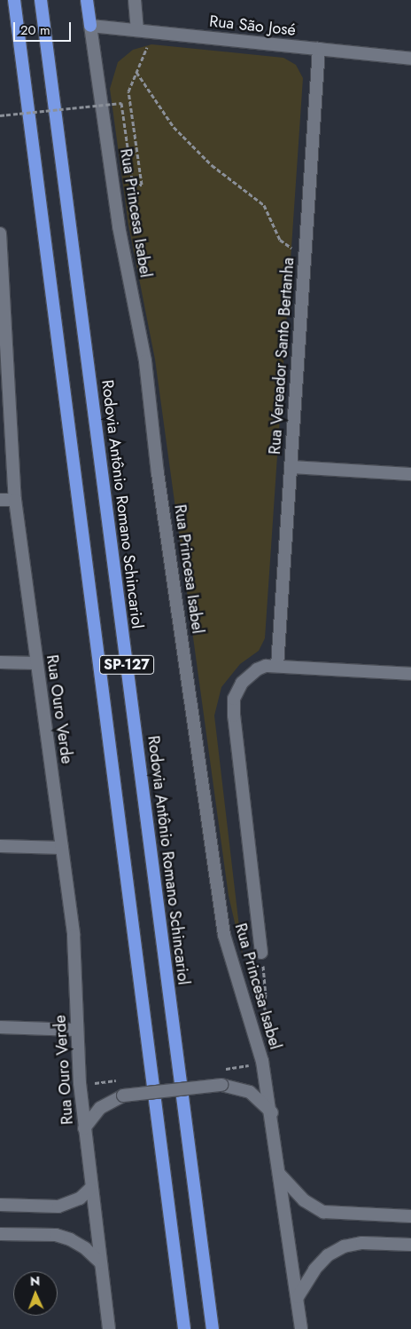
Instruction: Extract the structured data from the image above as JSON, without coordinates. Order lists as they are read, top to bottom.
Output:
{
  "streets": {
    "highway": ["Rodovia Antônio Romano Schincariol", "SP-127"],
    "main road": [
      "Rua São José",
      "Rua Princesa Isabel",
      "Rua Vereador Santo Bertanha",
      "Rua Ouro Verde"
    ]
  },
  "crossings": [
    ["Rua São José", "Rua Princesa Isabel"],
    ["Rua São José", "Rua Vereador Santo Bertanha"],
    ["Rua Princesa Isabel", "Rua Vereador Santo Bertanha"]
  ],
  "scale_bar": "20 m",
  "north": "top"
}
